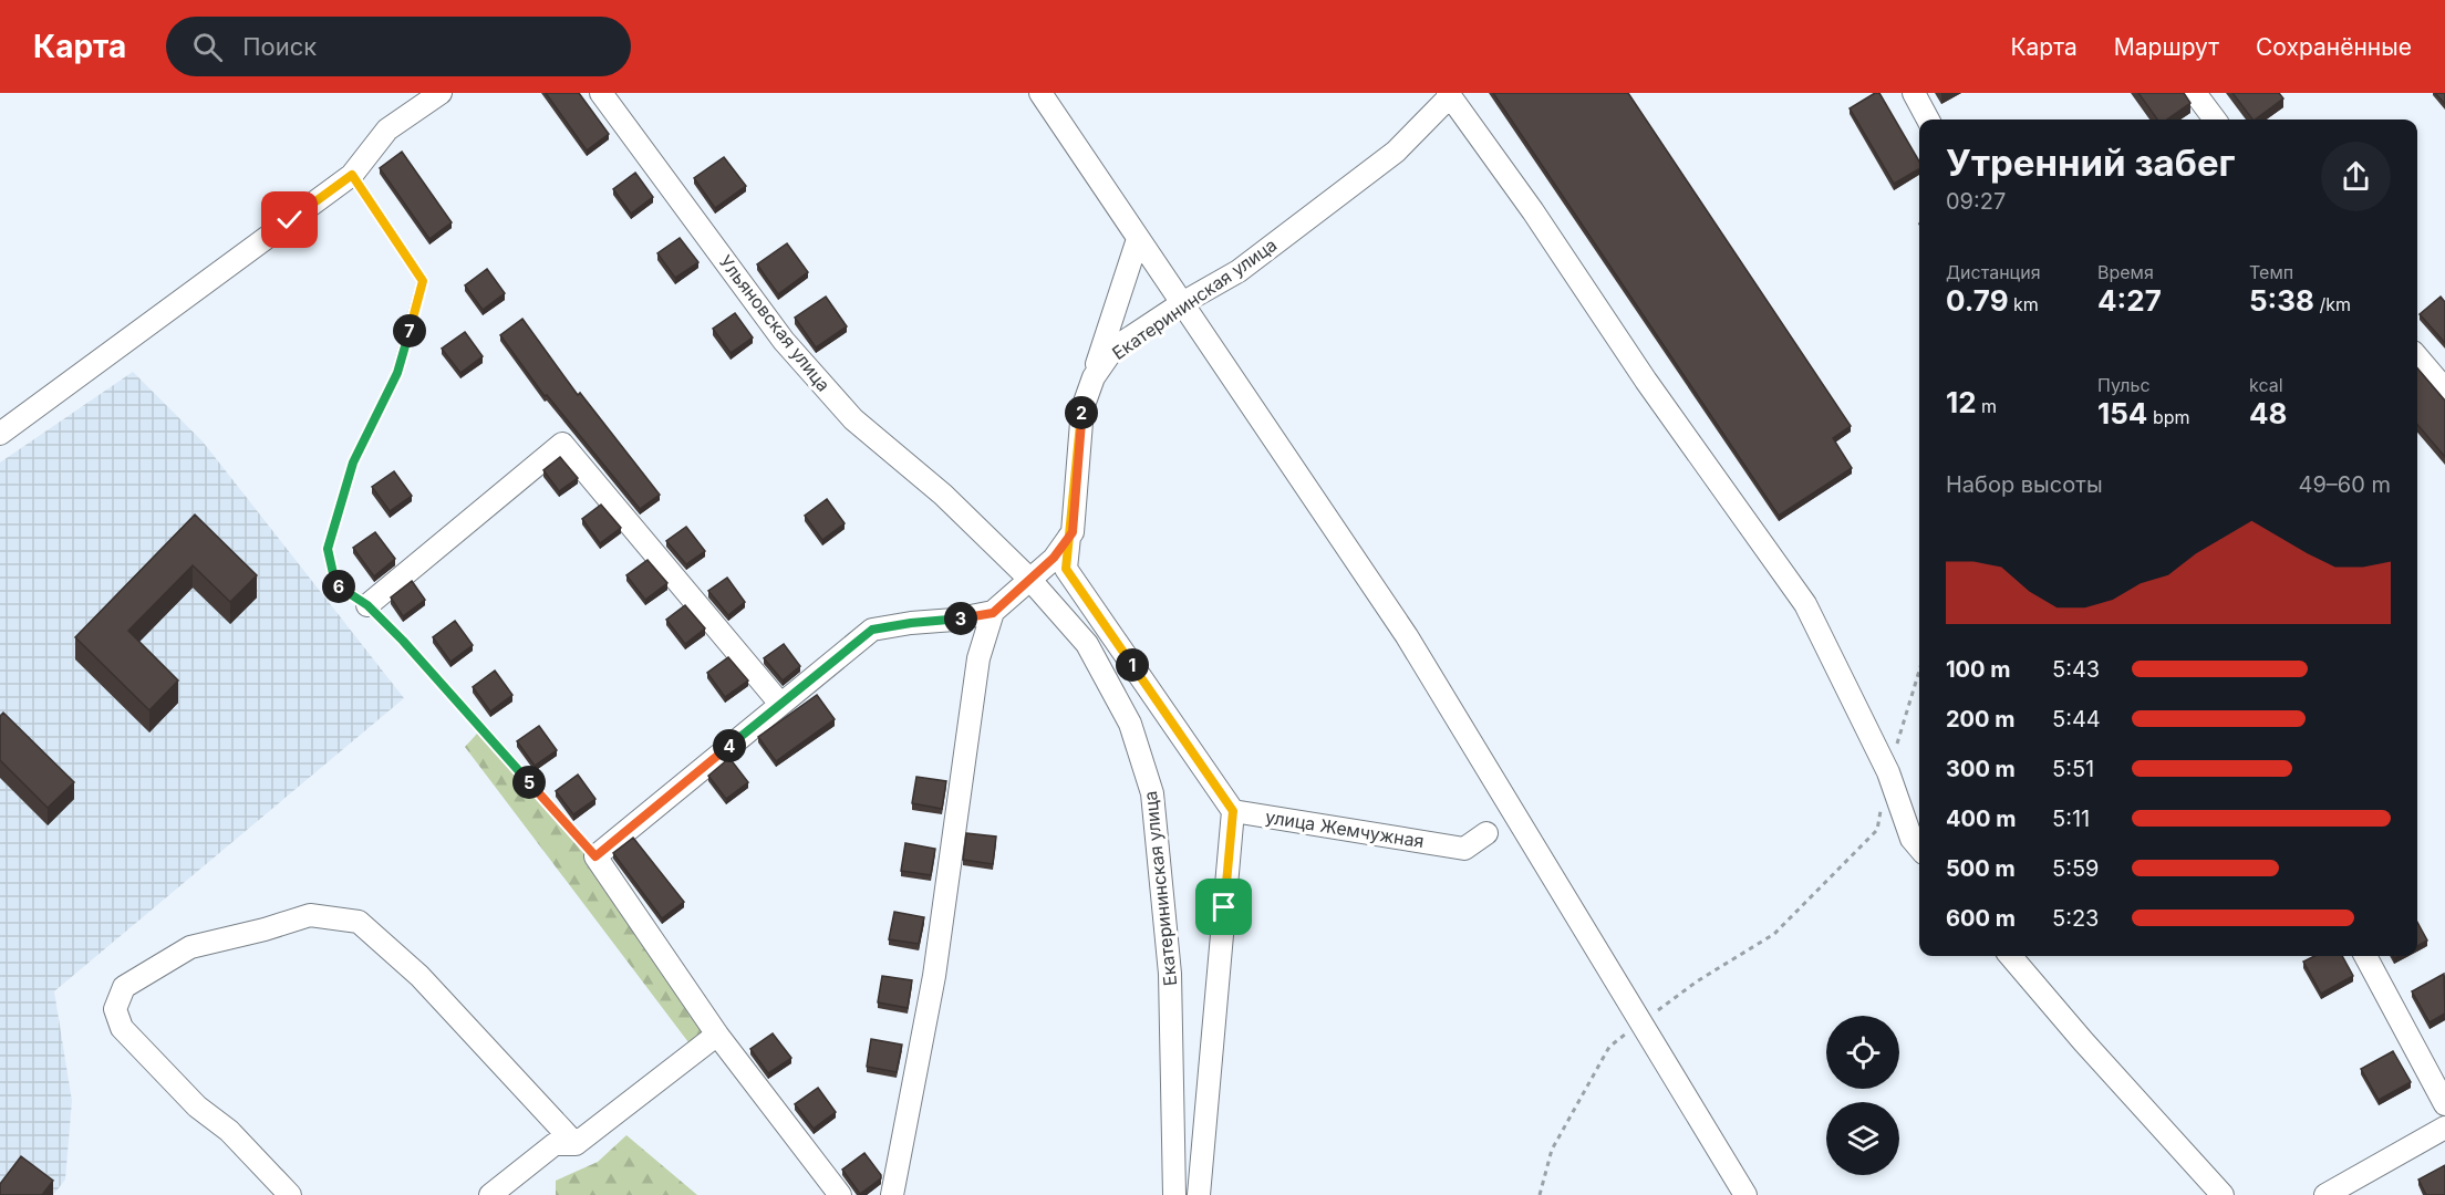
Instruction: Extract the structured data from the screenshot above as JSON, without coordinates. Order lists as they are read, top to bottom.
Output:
{
  "streets": {
    "street": ["Екатерининская улица", "Ульяновская улица", "улица Жемчужная"]
  },
  "crossings": [
    ["Екатерининская улица", "Ульяновская улица"]
  ],
  "page": {
    "header": "Карта",
    "search": "Поиск",
    "nav": ["Карта", "Маршрут", "Сохранённые"],
    "heading": ["Утренний забег", "09:27"],
    "stats": [
      ["Дистанция", "0.79 km"],
      ["Время", "4:27"],
      ["Темп", "5:38 /km"],
      ["12 m"],
      ["Пульс", "154 bpm"],
      ["kcal", "48"]
    ],
    "pins": [
      "7",
      "2",
      "6",
      "3",
      "1",
      "4",
      "5"
    ],
    "chart": ["Набор высоты", "49–60 m"],
    "list": [
      {
        "name": "100 m",
        "note": "5:43"
      },
      {
        "name": "200 m",
        "note": "5:44"
      },
      {
        "name": "300 m",
        "note": "5:51"
      },
      {
        "name": "400 m",
        "note": "5:11"
      },
      {
        "name": "500 m",
        "note": "5:59"
      },
      {
        "name": "600 m",
        "note": "5:23"
      }
    ]
  }
}
